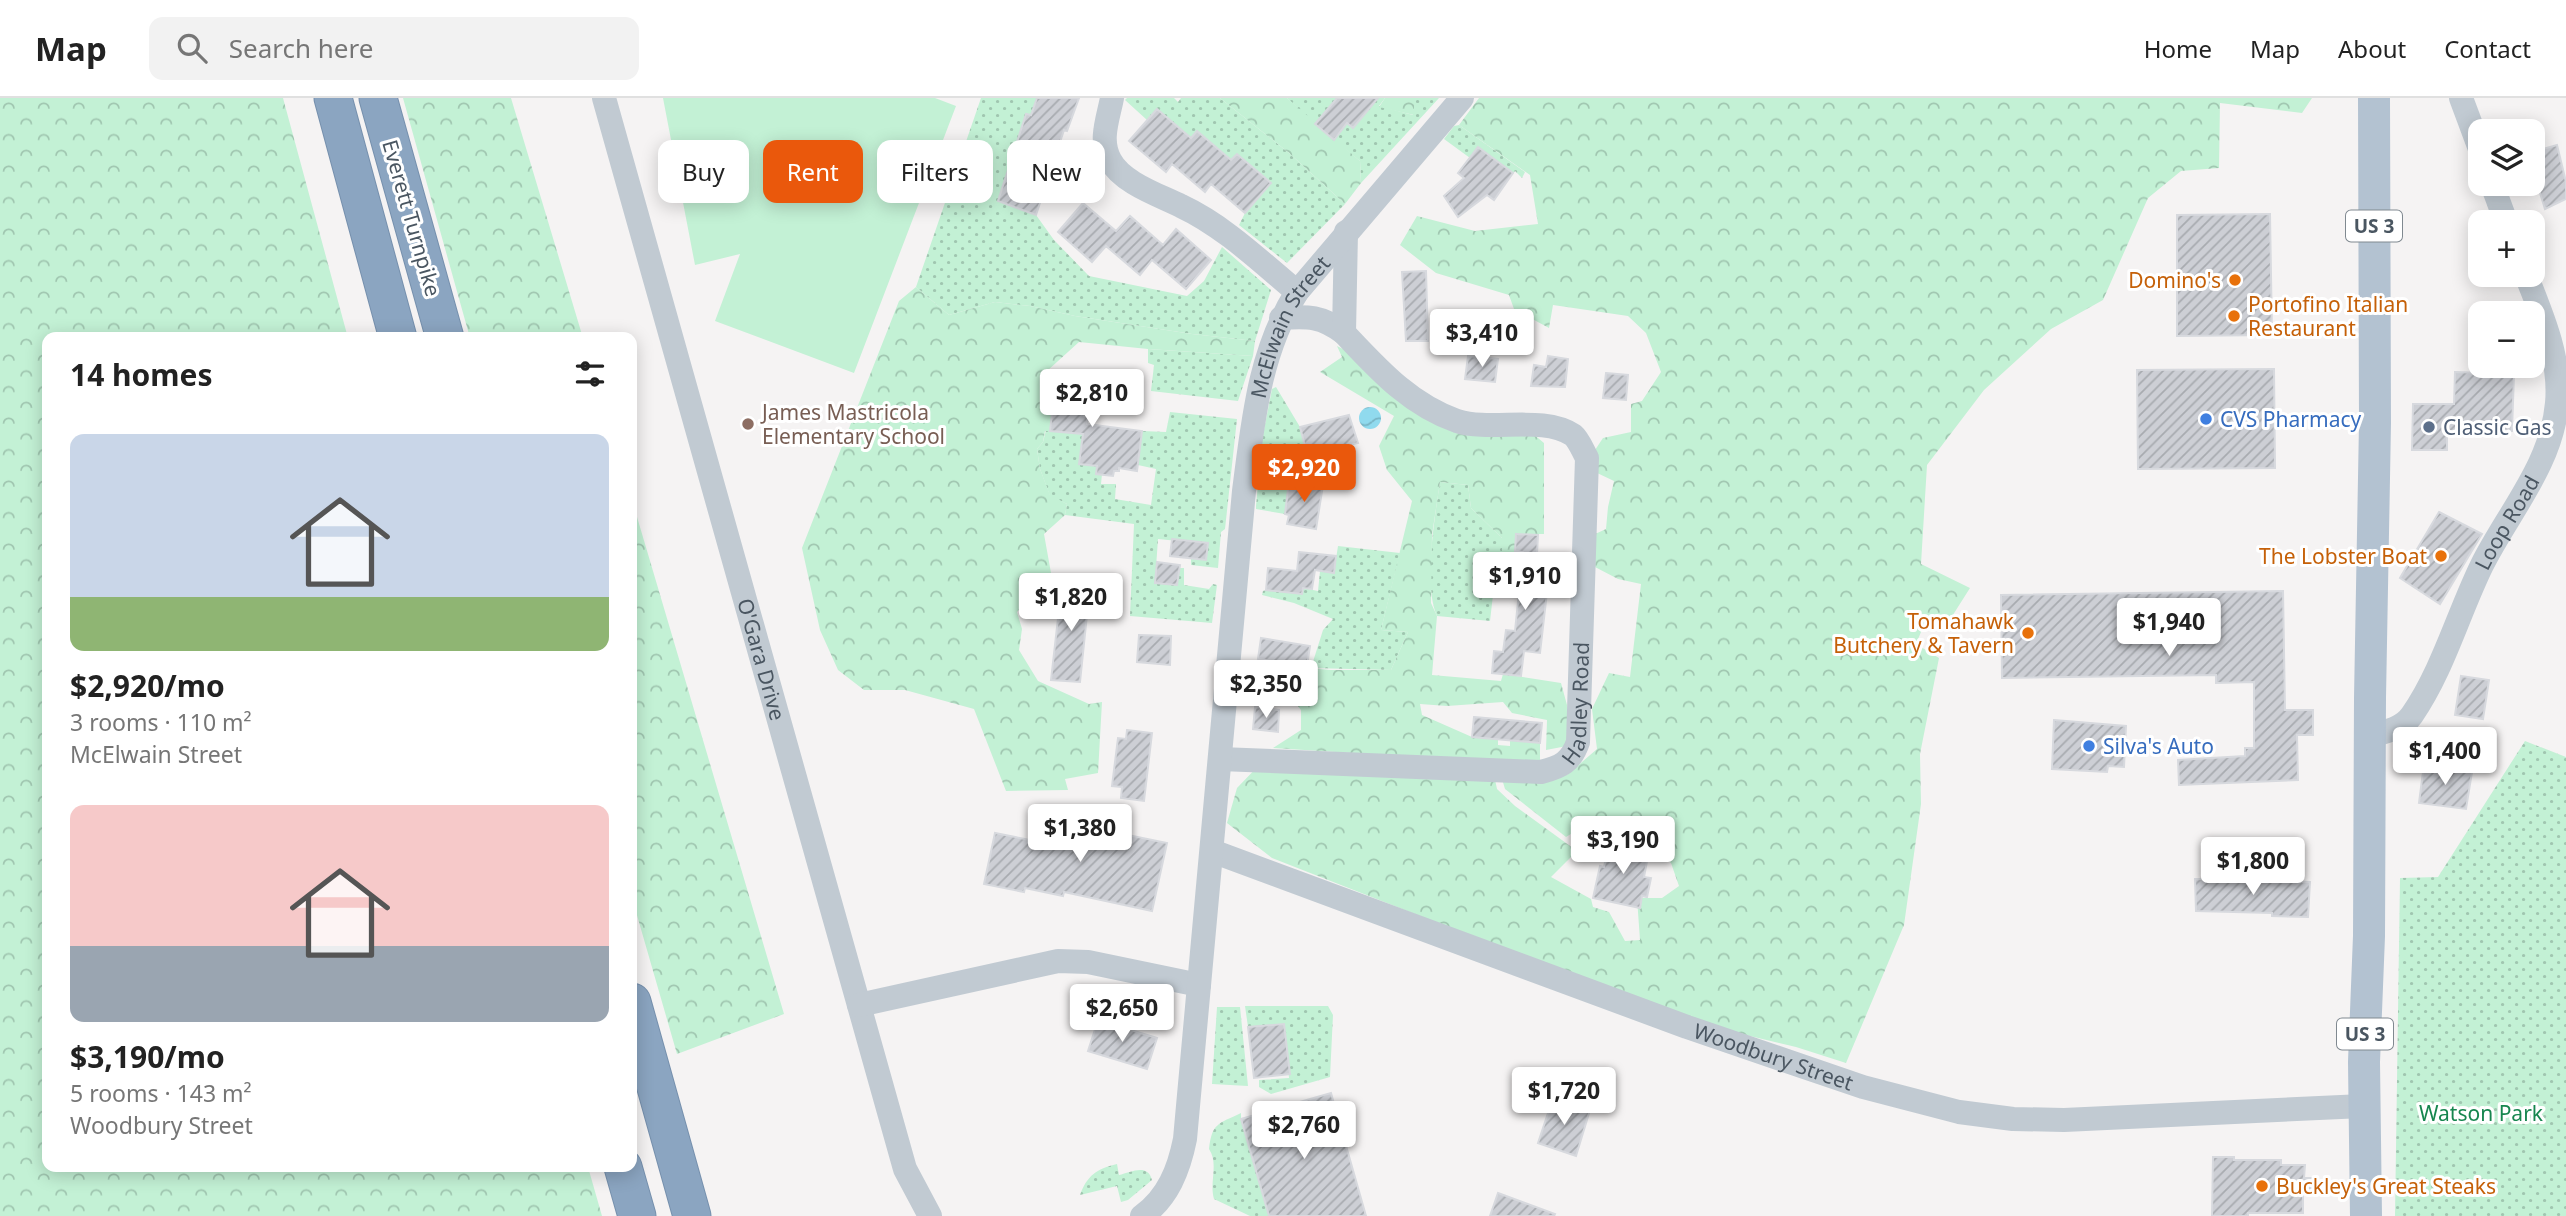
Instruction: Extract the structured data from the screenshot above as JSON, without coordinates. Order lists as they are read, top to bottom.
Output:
{
  "streets": {
    "highway": ["Everett Turnpike"],
    "main road": ["US 3"],
    "street": [
      "McElwain Street",
      "Loop Road",
      "O'Gara Drive",
      "Hadley Road",
      "Woodbury Street"
    ]
  },
  "crossings": [
    ["US 3", "Loop Road"],
    ["US 3", "Woodbury Street"],
    ["McElwain Street", "Hadley Road"],
    ["McElwain Street", "Woodbury Street"]
  ],
  "parks": ["Watson Park"],
  "places": [
    "Domino's",
    "Portofino Italian Restaurant",
    "CVS Pharmacy",
    "James Mastricola Elementary School",
    "Classic Gas",
    "The Lobster Boat",
    "Tomahawk Butchery & Tavern",
    "Silva's Auto",
    "Buckley's Great Steaks"
  ],
  "page": {
    "header": "Map",
    "search": "Search here",
    "nav": [
      "Home",
      "Map",
      "About",
      "Contact"
    ],
    "map_buttons": ["+", "−"],
    "chip": [
      "Buy",
      "Rent",
      "Filters",
      "New"
    ],
    "price": [
      "$3,410",
      "$2,810",
      "$2,920",
      "$1,910",
      "$1,820",
      "$1,940",
      "$2,350",
      "$1,400",
      "$1,380",
      "$3,190",
      "$1,800",
      "$2,650",
      "$1,720",
      "$2,760"
    ],
    "heading": "14 homes",
    "list": [
      {
        "name": "$2,920/mo",
        "note": "3 rooms · 110 m² · McElwain Street"
      },
      {
        "name": "$3,190/mo",
        "note": "5 rooms · 143 m² · Woodbury Street"
      }
    ]
  }
}
